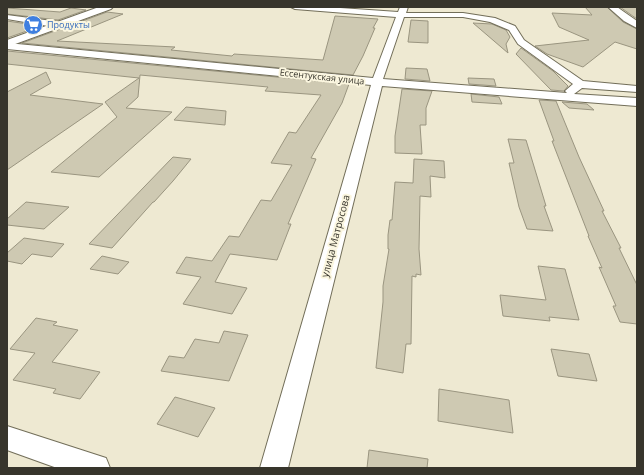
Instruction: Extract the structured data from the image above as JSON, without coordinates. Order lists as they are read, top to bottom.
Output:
{
  "streets": {
    "street": ["Ессентукская улица", "улица Матросова"]
  },
  "crossings": [
    ["Ессентукская улица", "улица Матросова"]
  ],
  "places": {
    "supermarket": ["Продукты"]
  }
}
